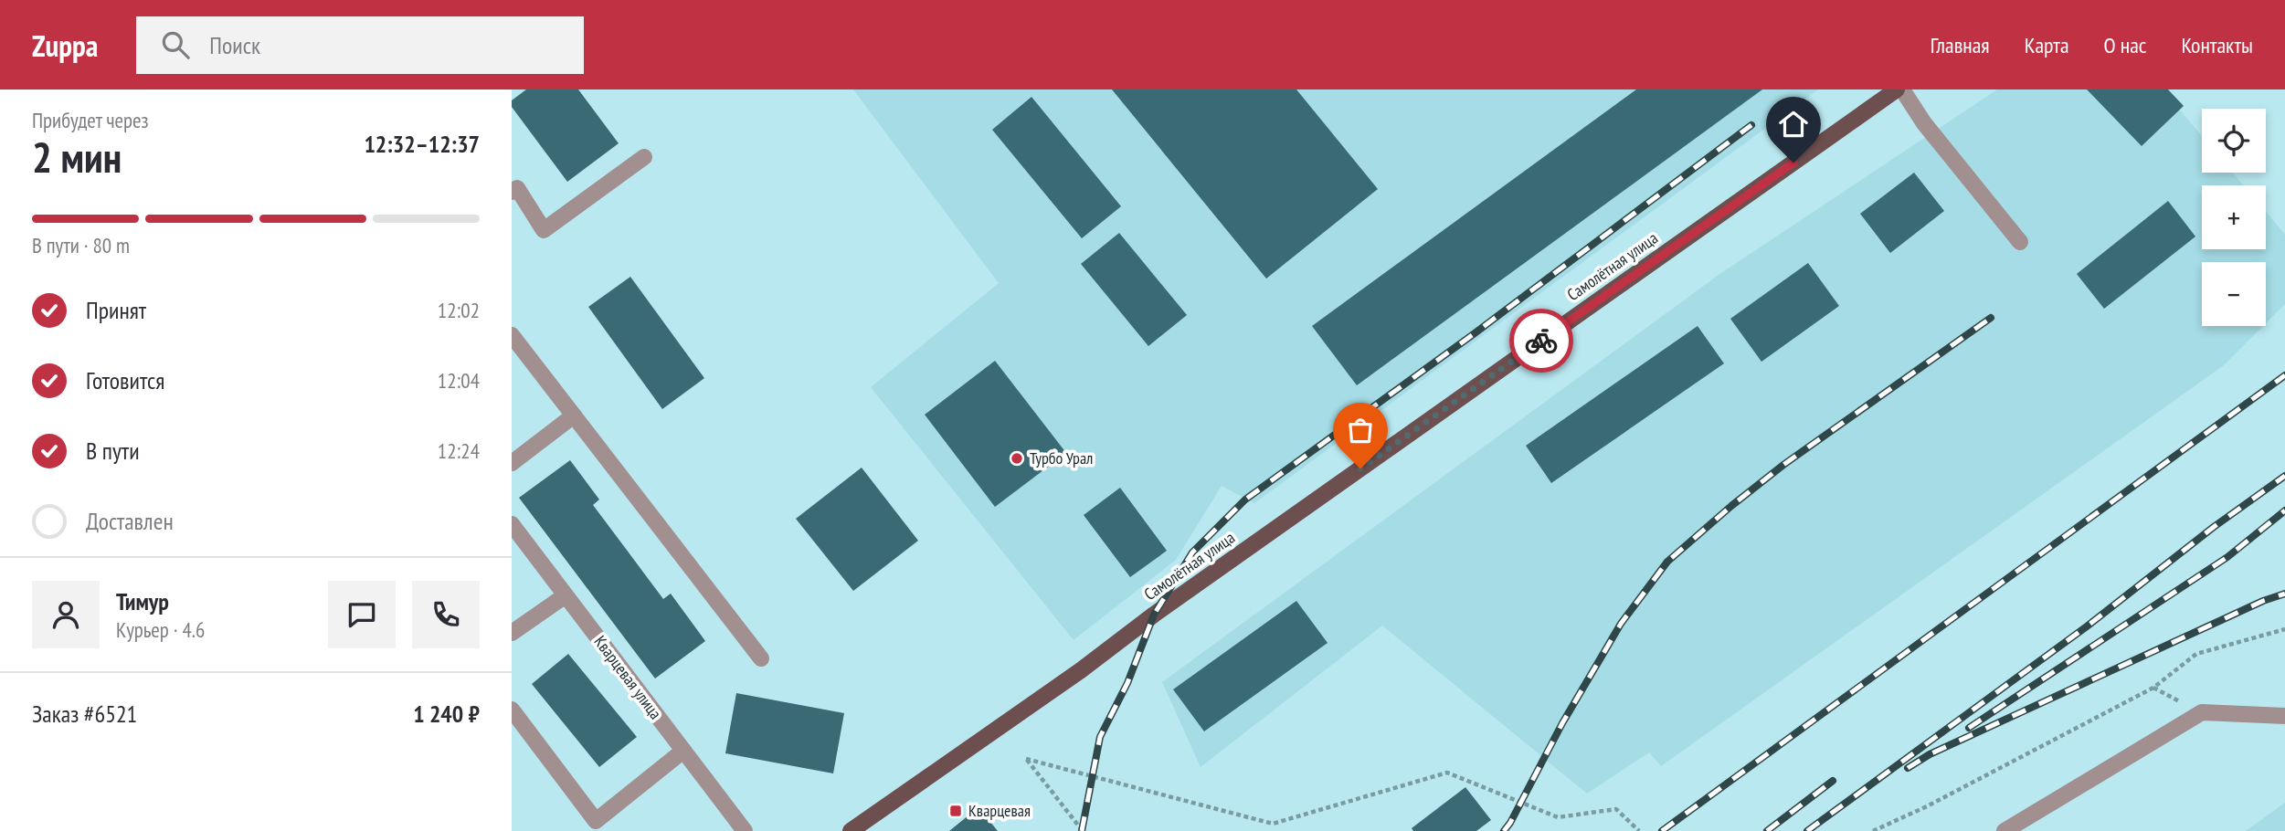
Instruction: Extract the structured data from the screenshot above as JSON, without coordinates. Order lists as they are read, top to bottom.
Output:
{
  "streets": {
    "main road": ["Самолётная улица"],
    "street": ["Кварцевая улица"]
  },
  "places": {
    "other": ["Турбо Урал"],
    "transit": ["Кварцевая"]
  },
  "page": {
    "header": "Zuppa",
    "search": "Поиск",
    "nav": [
      "Главная",
      "Карта",
      "О нас",
      "Контакты"
    ],
    "heading": ["2 мин", "Прибудет через", "12:32–12:37"],
    "panel": [
      "Тимур",
      "Курьер · 4.6",
      "Заказ #6521",
      "1 240 ₽"
    ],
    "map_buttons": ["+", "−"],
    "bar": "В пути · 80 m",
    "list": [
      ["Принят", "12:02"],
      ["Готовится", "12:04"],
      ["В пути", "12:24"],
      "Доставлен"
    ]
  }
}
